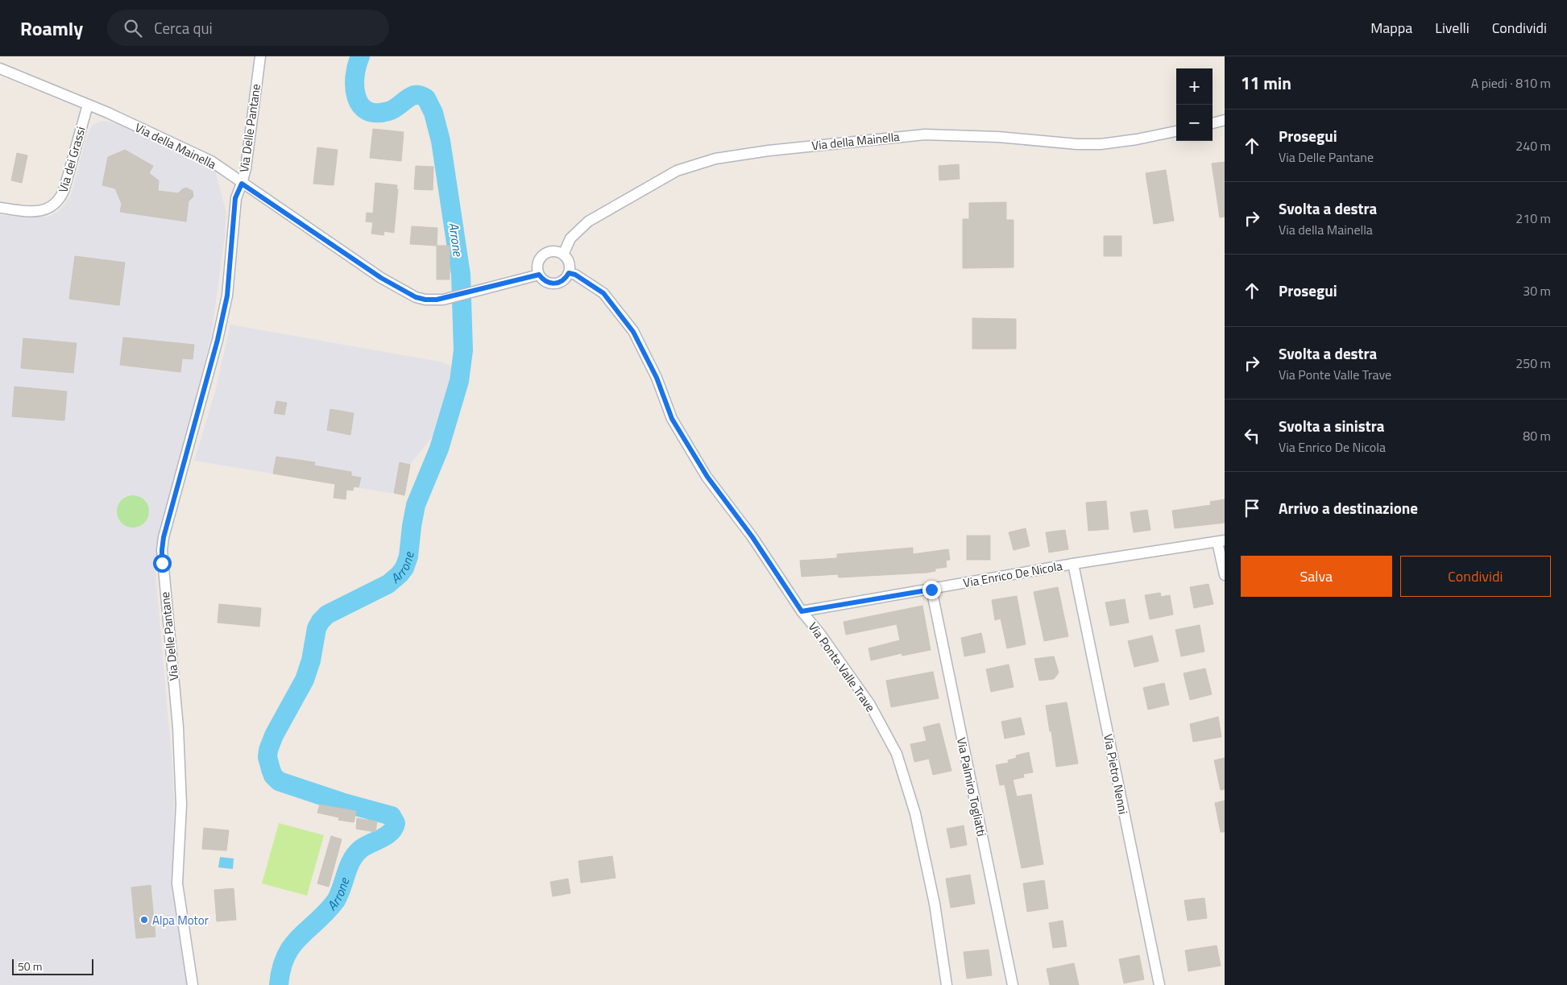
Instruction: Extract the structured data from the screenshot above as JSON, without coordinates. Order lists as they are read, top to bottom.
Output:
{
  "streets": {
    "street": [
      "Via Delle Pantane",
      "Via della Mainella",
      "Via dei Grassi",
      "Via Enrico De Nicola",
      "Via Ponte Valle Trave",
      "Via Pietro Nenni",
      "Via Palmiro Togliatti"
    ]
  },
  "crossings": [
    ["Via Delle Pantane", "Via della Mainella"],
    ["Via della Mainella", "Via dei Grassi"],
    ["Via della Mainella", "Via Ponte Valle Trave"],
    ["Via Enrico De Nicola", "Via Ponte Valle Trave"],
    ["Via Enrico De Nicola", "Via Pietro Nenni"],
    ["Via Enrico De Nicola", "Via Palmiro Togliatti"]
  ],
  "water": ["Arrone"],
  "places": ["Alpa Motor"],
  "scale_bar": "50 m",
  "page": {
    "header": "Roamly",
    "search": "Cerca qui",
    "nav": ["Mappa", "Livelli", "Condividi"],
    "heading": ["11 min", "A piedi · 810 m"],
    "map_buttons": ["+", "−"],
    "list": [
      ["Prosegui", "Via Delle Pantane", "240 m"],
      ["Svolta a destra", "Via della Mainella", "210 m"],
      ["Prosegui", "30 m"],
      ["Svolta a destra", "Via Ponte Valle Trave", "250 m"],
      ["Svolta a sinistra", "Via Enrico De Nicola", "80 m"],
      "Arrivo a destinazione"
    ],
    "buttons": ["Salva", "Condividi"],
    "scale": "50 m"
  }
}
